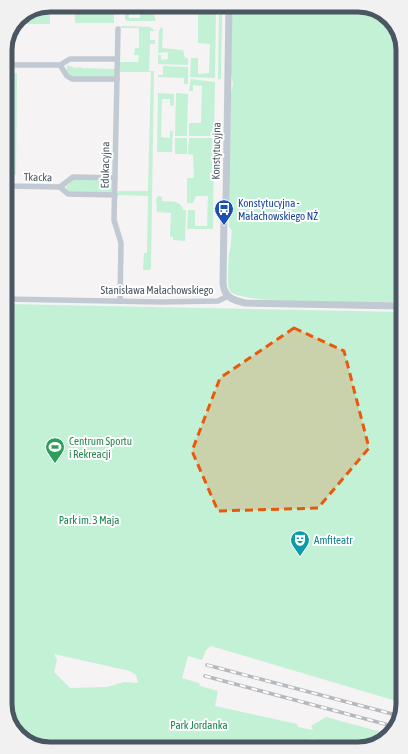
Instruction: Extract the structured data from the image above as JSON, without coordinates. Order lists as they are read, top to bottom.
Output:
{
  "streets": {
    "street": [
      "Konstytucyjna",
      "Edukacyjna",
      "Tkacka",
      "Stanisława Małachowskiego"
    ]
  },
  "crossings": [
    ["Konstytucyjna", "Stanisława Małachowskiego"],
    ["Edukacyjna", "Tkacka"],
    ["Edukacyjna", "Stanisława Małachowskiego"]
  ],
  "parks": ["Park im. 3 Maja", "Park Jordanka"],
  "places": {
    "bus stop": ["Konstytucyjna - Małachowskiego NŻ"],
    "sports": ["Centrum Sportu i Rekreacji"],
    "theatre": ["Amfiteatr"]
  }
}
